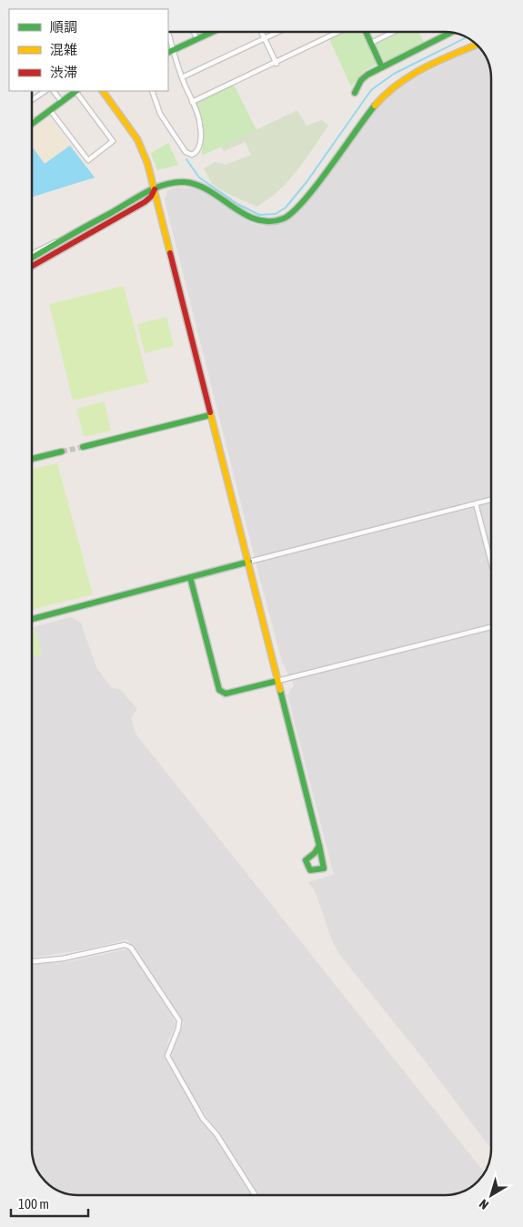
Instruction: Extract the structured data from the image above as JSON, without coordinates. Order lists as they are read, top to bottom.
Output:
{
  "legend": ["順調", "混雑", "渋滞"],
  "scale_bar": "100 m",
  "north": "bottom left"
}
